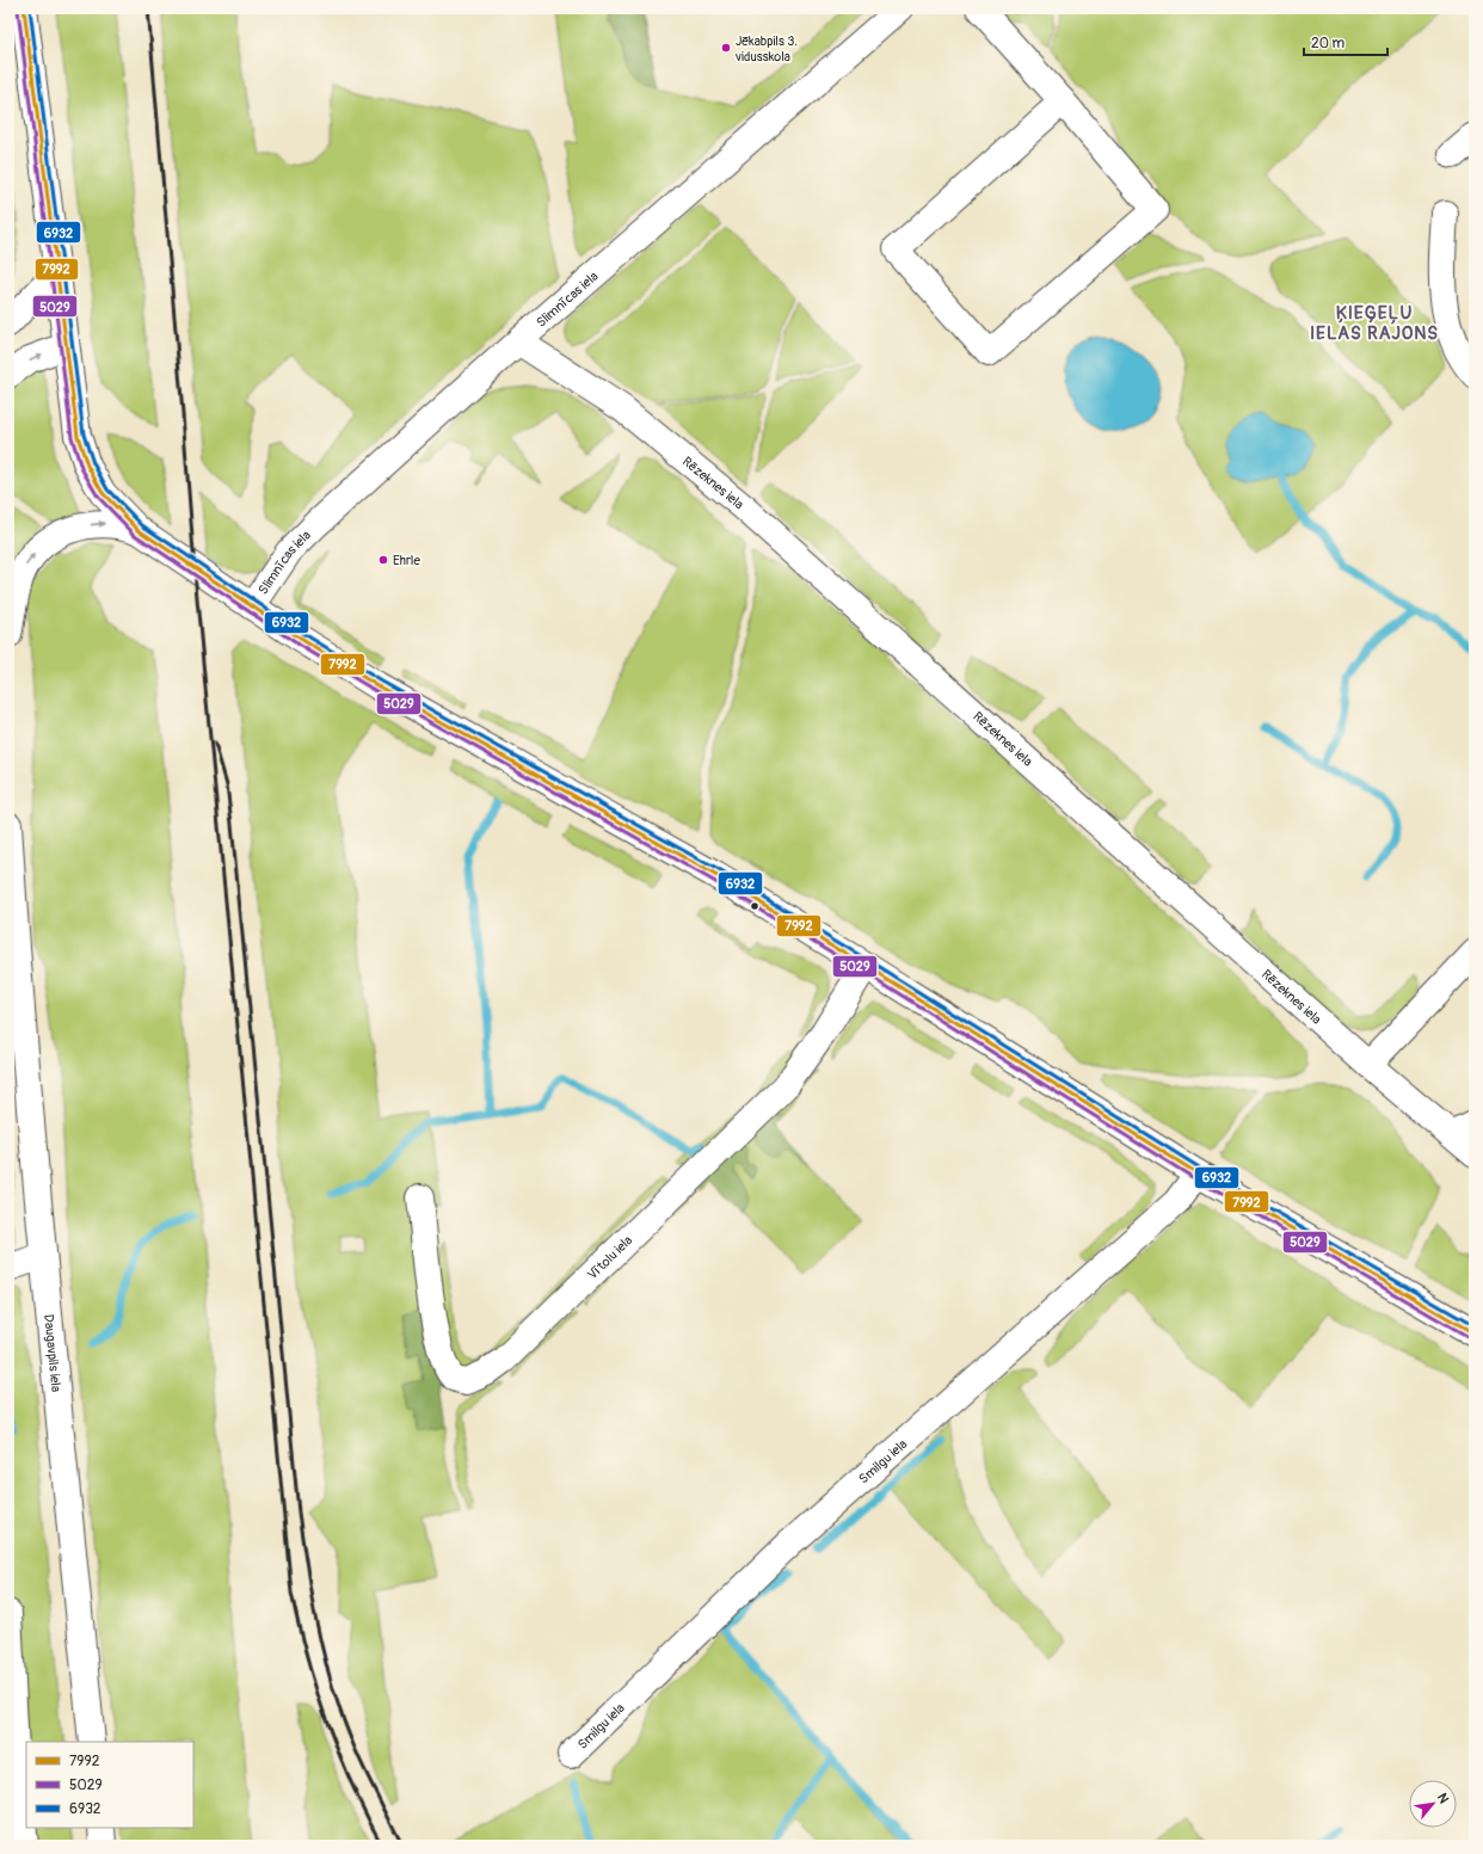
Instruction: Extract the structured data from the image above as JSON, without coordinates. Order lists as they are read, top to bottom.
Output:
{
  "streets": {
    "main road": [
      "Slimnīcas iela",
      "Rēzeknes iela",
      "Vītolu iela",
      "Daugavpils iela",
      "Smilgu iela"
    ]
  },
  "crossings": [
    ["Slimnīcas iela", "Rēzeknes iela"]
  ],
  "districts": ["ĶIEĢEĻU IELAS RAJONS"],
  "places": ["Jēkabpils 3. vidusskola", "Ehrle"],
  "lines": ["transit line 7992", "transit line 6932", "transit line 5029"],
  "legend": ["7992", "5029", "6932"],
  "scale_bar": "20 m",
  "north": "top right"
}
